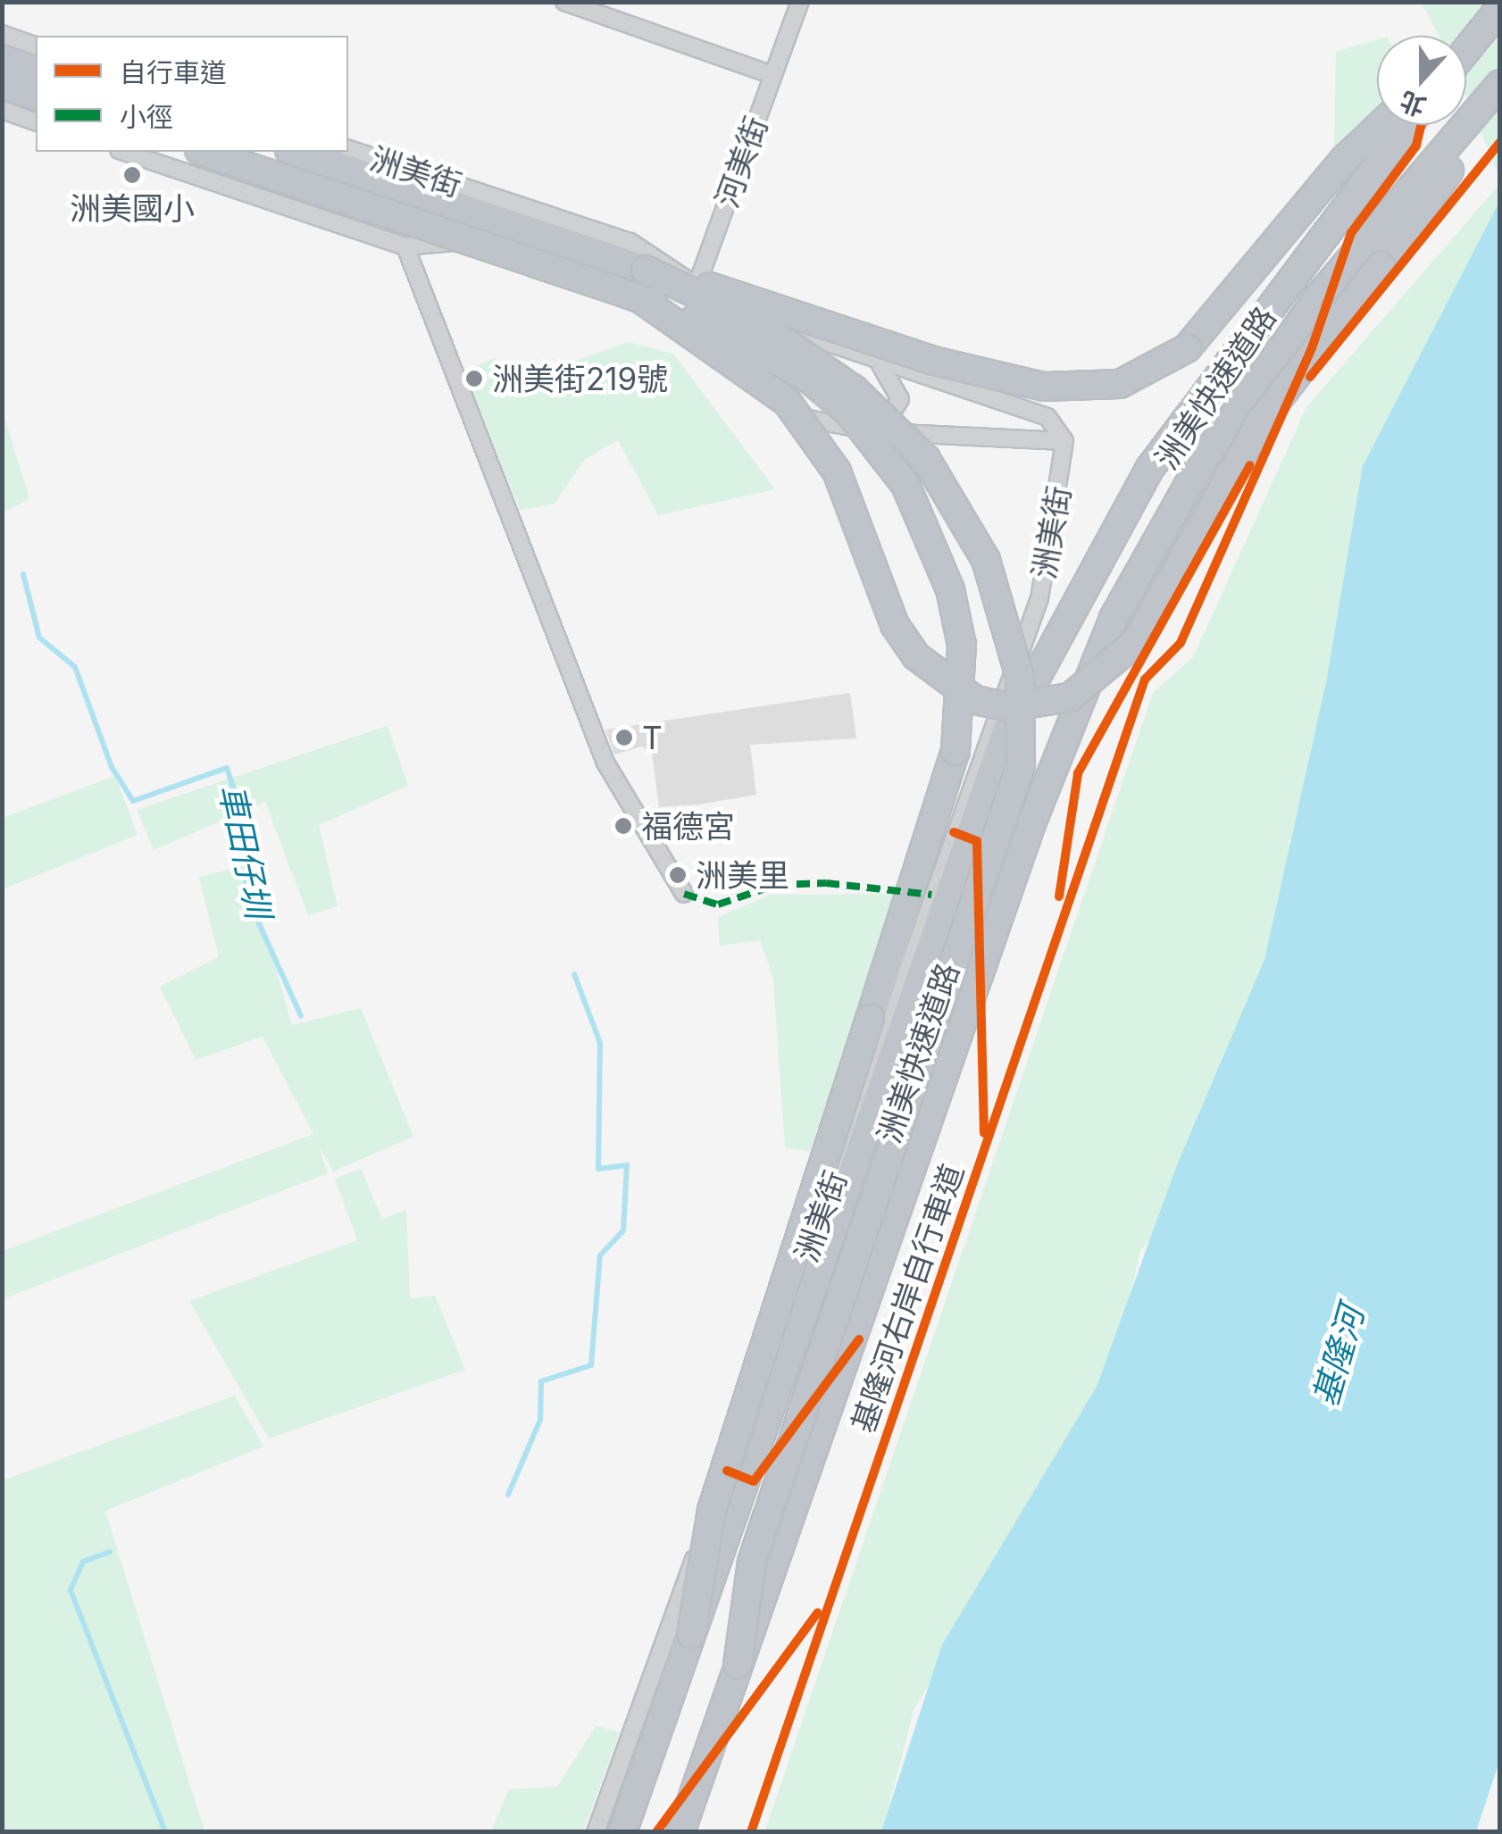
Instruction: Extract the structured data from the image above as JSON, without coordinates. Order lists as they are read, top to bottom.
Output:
{
  "streets": {
    "highway": ["洲美快速道路"],
    "street": ["河美街", "洲美街"],
    "cycle path": ["基隆河右岸自行車道"]
  },
  "crossings": [
    ["河美街", "洲美街"]
  ],
  "water": ["車田仔圳", "基隆河"],
  "places": [
    "洲美國小",
    "洲美街219號",
    "T",
    "福德宮",
    "洲美里"
  ],
  "legend": ["自行車道", "小徑"],
  "north": "bottom"
}
